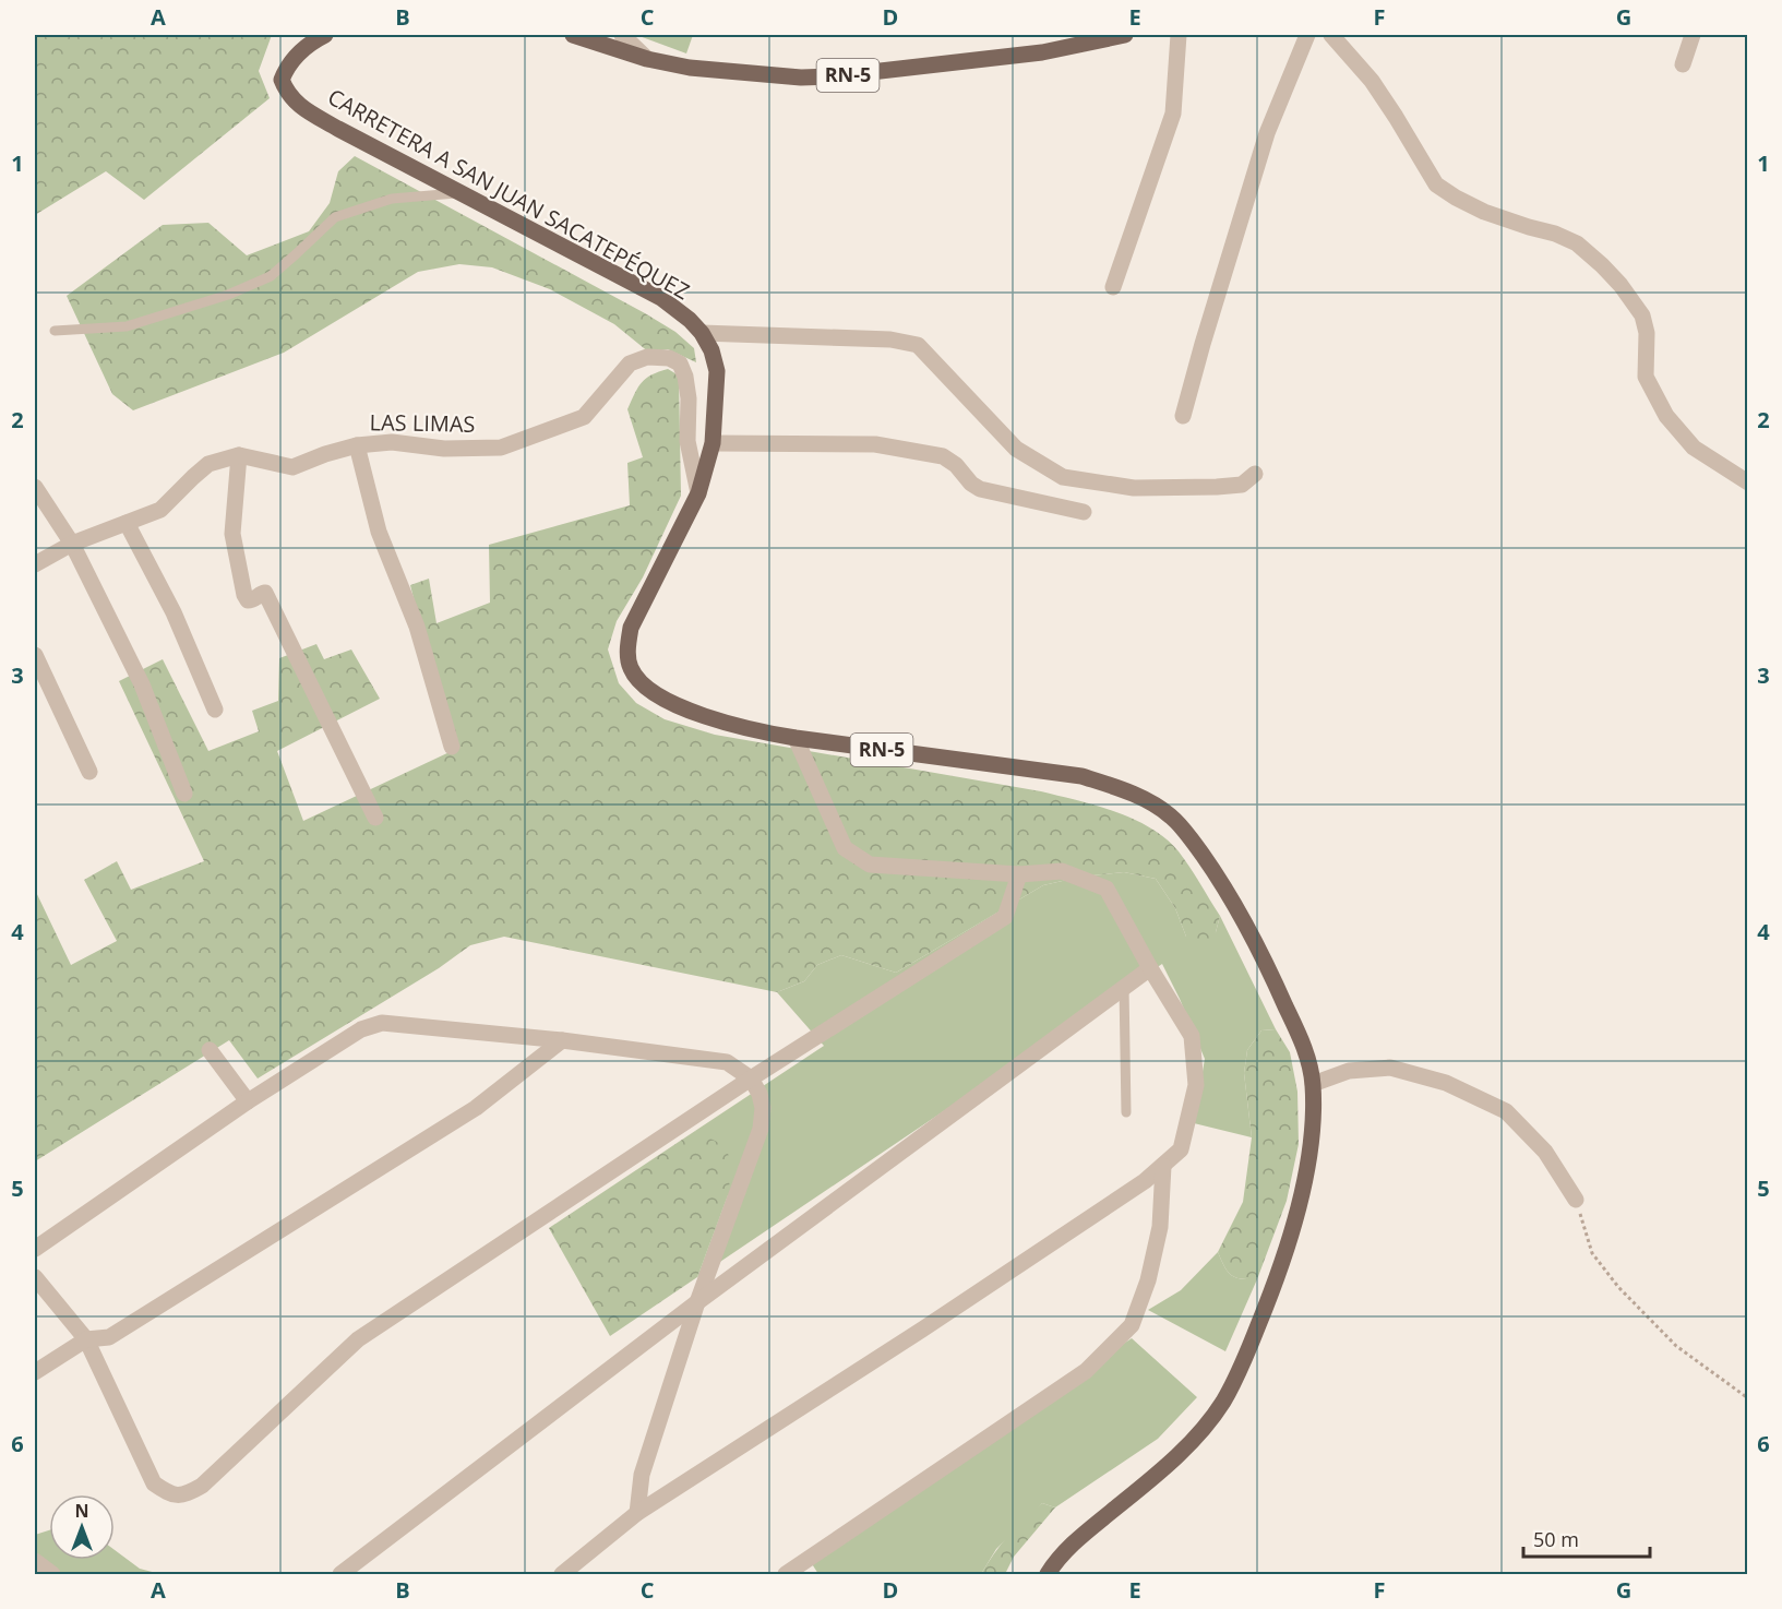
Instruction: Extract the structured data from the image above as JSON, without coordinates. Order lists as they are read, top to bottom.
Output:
{
  "streets": {
    "main road": ["RN-5", "CARRETERA A SAN JUAN SACATEPÉQUEZ"],
    "street": ["LAS LIMAS"]
  },
  "crossings": [
    ["CARRETERA A SAN JUAN SACATEPÉQUEZ", "LAS LIMAS"]
  ],
  "scale_bar": "50 m",
  "north": "top",
  "grid": {
    "columns": [
      "A",
      "B",
      "C",
      "D",
      "E",
      "F",
      "G"
    ],
    "rows": [
      "1",
      "2",
      "3",
      "4",
      "5",
      "6"
    ]
  }
}
